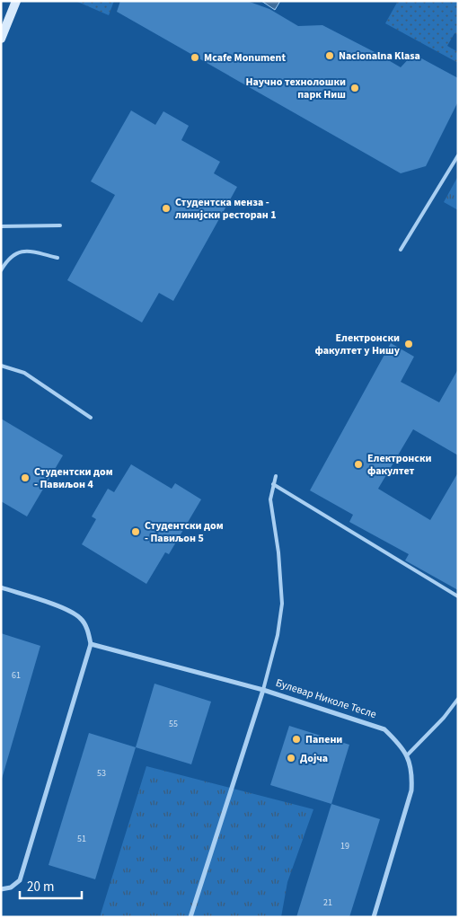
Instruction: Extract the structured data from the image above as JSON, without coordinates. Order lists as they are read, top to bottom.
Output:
{
  "streets": {
    "street": ["Булевар Николе Тесле"]
  },
  "places": [
    "Nacionalna Klasa",
    "Mcafe Monument",
    "Научно технолошки парк Ниш",
    "Студентска менза - линијски ресторан 1",
    "Електронски факултет у Нишу",
    "Електронски факултет",
    "Студентски дом - Павиљон 4",
    "Студентски дом - Павиљон 5",
    "Папени",
    "Дојча"
  ],
  "house_numbers": [
    "61",
    "55",
    "53",
    "51",
    "19",
    "21"
  ],
  "scale_bar": "20 m"
}
